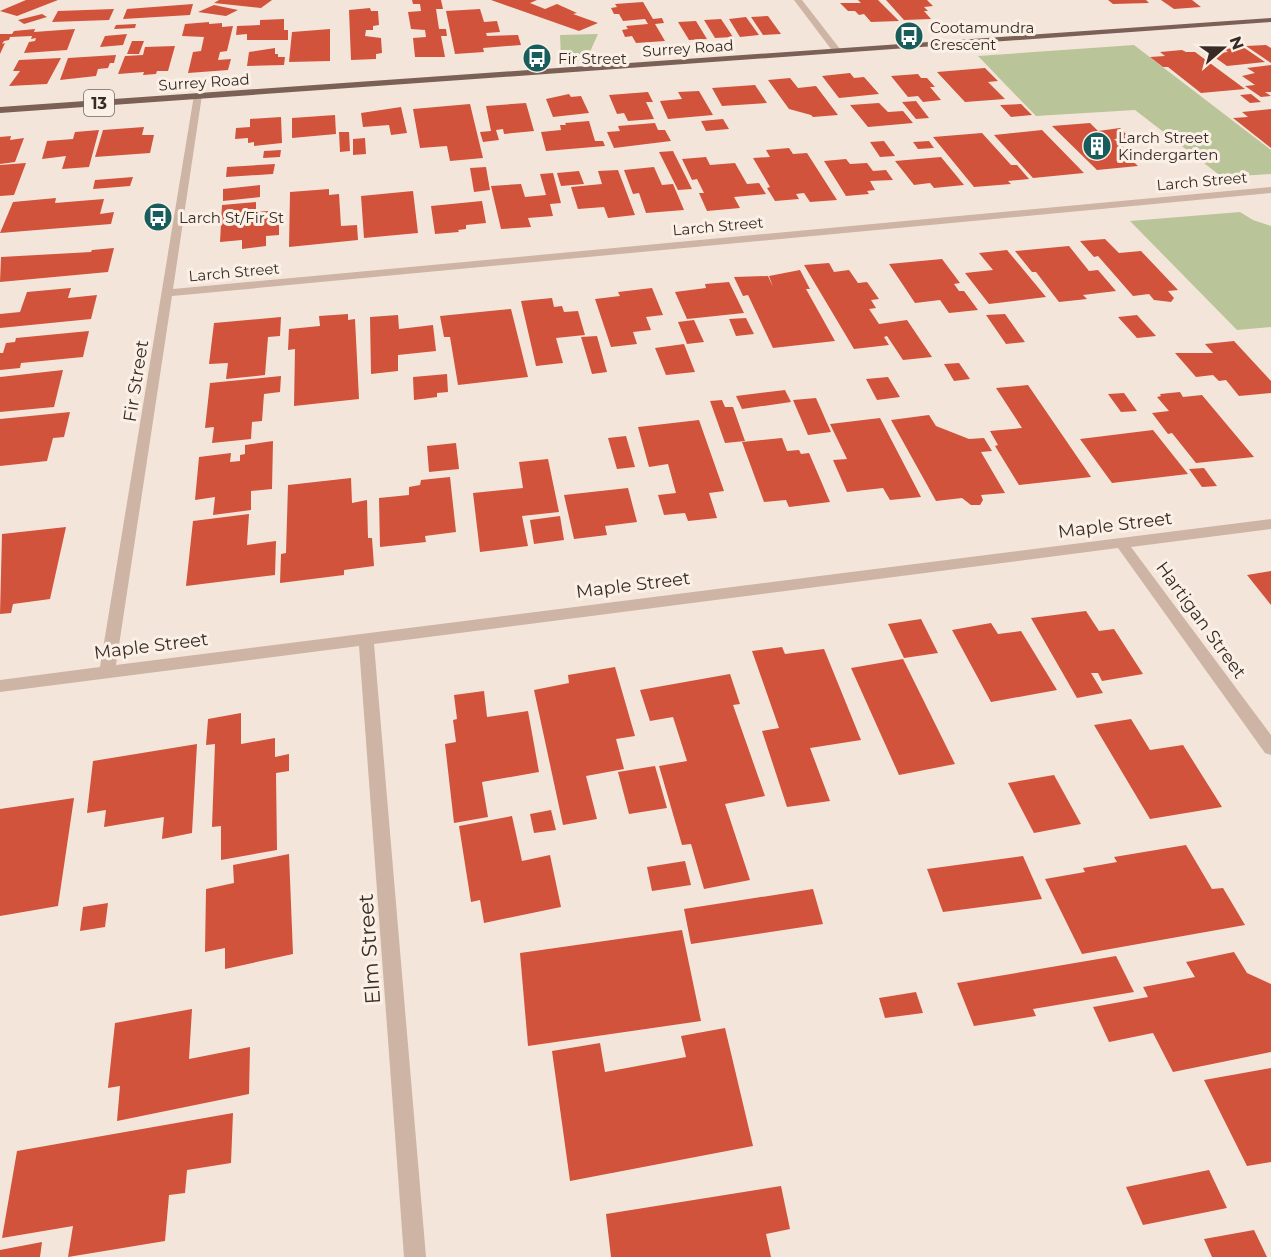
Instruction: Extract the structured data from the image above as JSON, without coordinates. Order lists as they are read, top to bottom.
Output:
{
  "streets": {
    "main road": ["Surrey Road", "13"],
    "street": [
      "Larch Street",
      "Fir Street",
      "Maple Street",
      "Hartigan Street",
      "Elm Street"
    ]
  },
  "crossings": [
    ["Surrey Road", "Fir Street"],
    ["Larch Street", "Fir Street"],
    ["Fir Street", "Maple Street"],
    ["Maple Street", "Hartigan Street"],
    ["Maple Street", "Elm Street"]
  ],
  "places": {
    "bus stop": ["Cootamundra Crescent", "Fir Street", "Larch St/Fir St"],
    "building": ["Larch Street Kindergarten"]
  },
  "north": "right"
}
